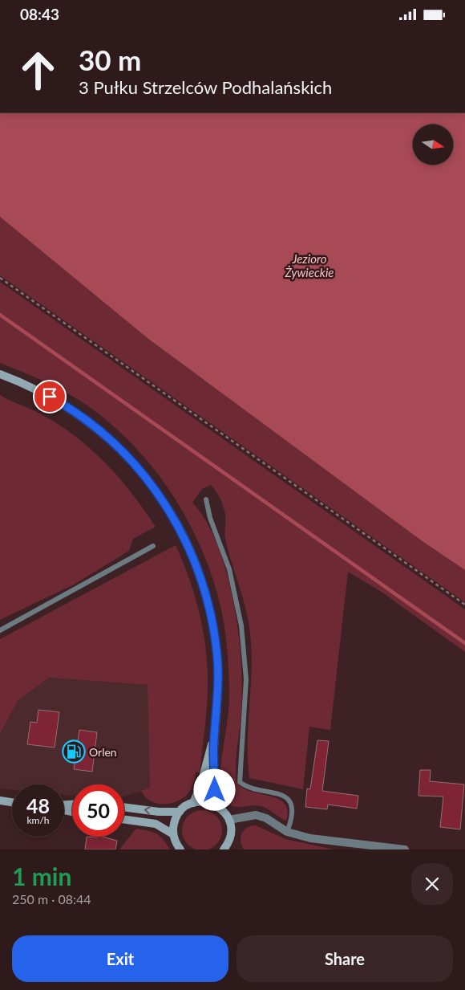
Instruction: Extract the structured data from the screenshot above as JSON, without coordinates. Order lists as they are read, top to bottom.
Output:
{
  "water": ["Jezioro Żywieckie"],
  "places": {
    "fuel station": ["Orlen"]
  },
  "north": "right",
  "page": {
    "status": "08:43",
    "turn": ["30 m", "3 Pułku Strzelców Podhalańskich"],
    "speed": "48 km/h",
    "limit": "50",
    "heading": ["1 min", "250 m · 08:44"],
    "buttons": ["Exit", "Share"]
  }
}
